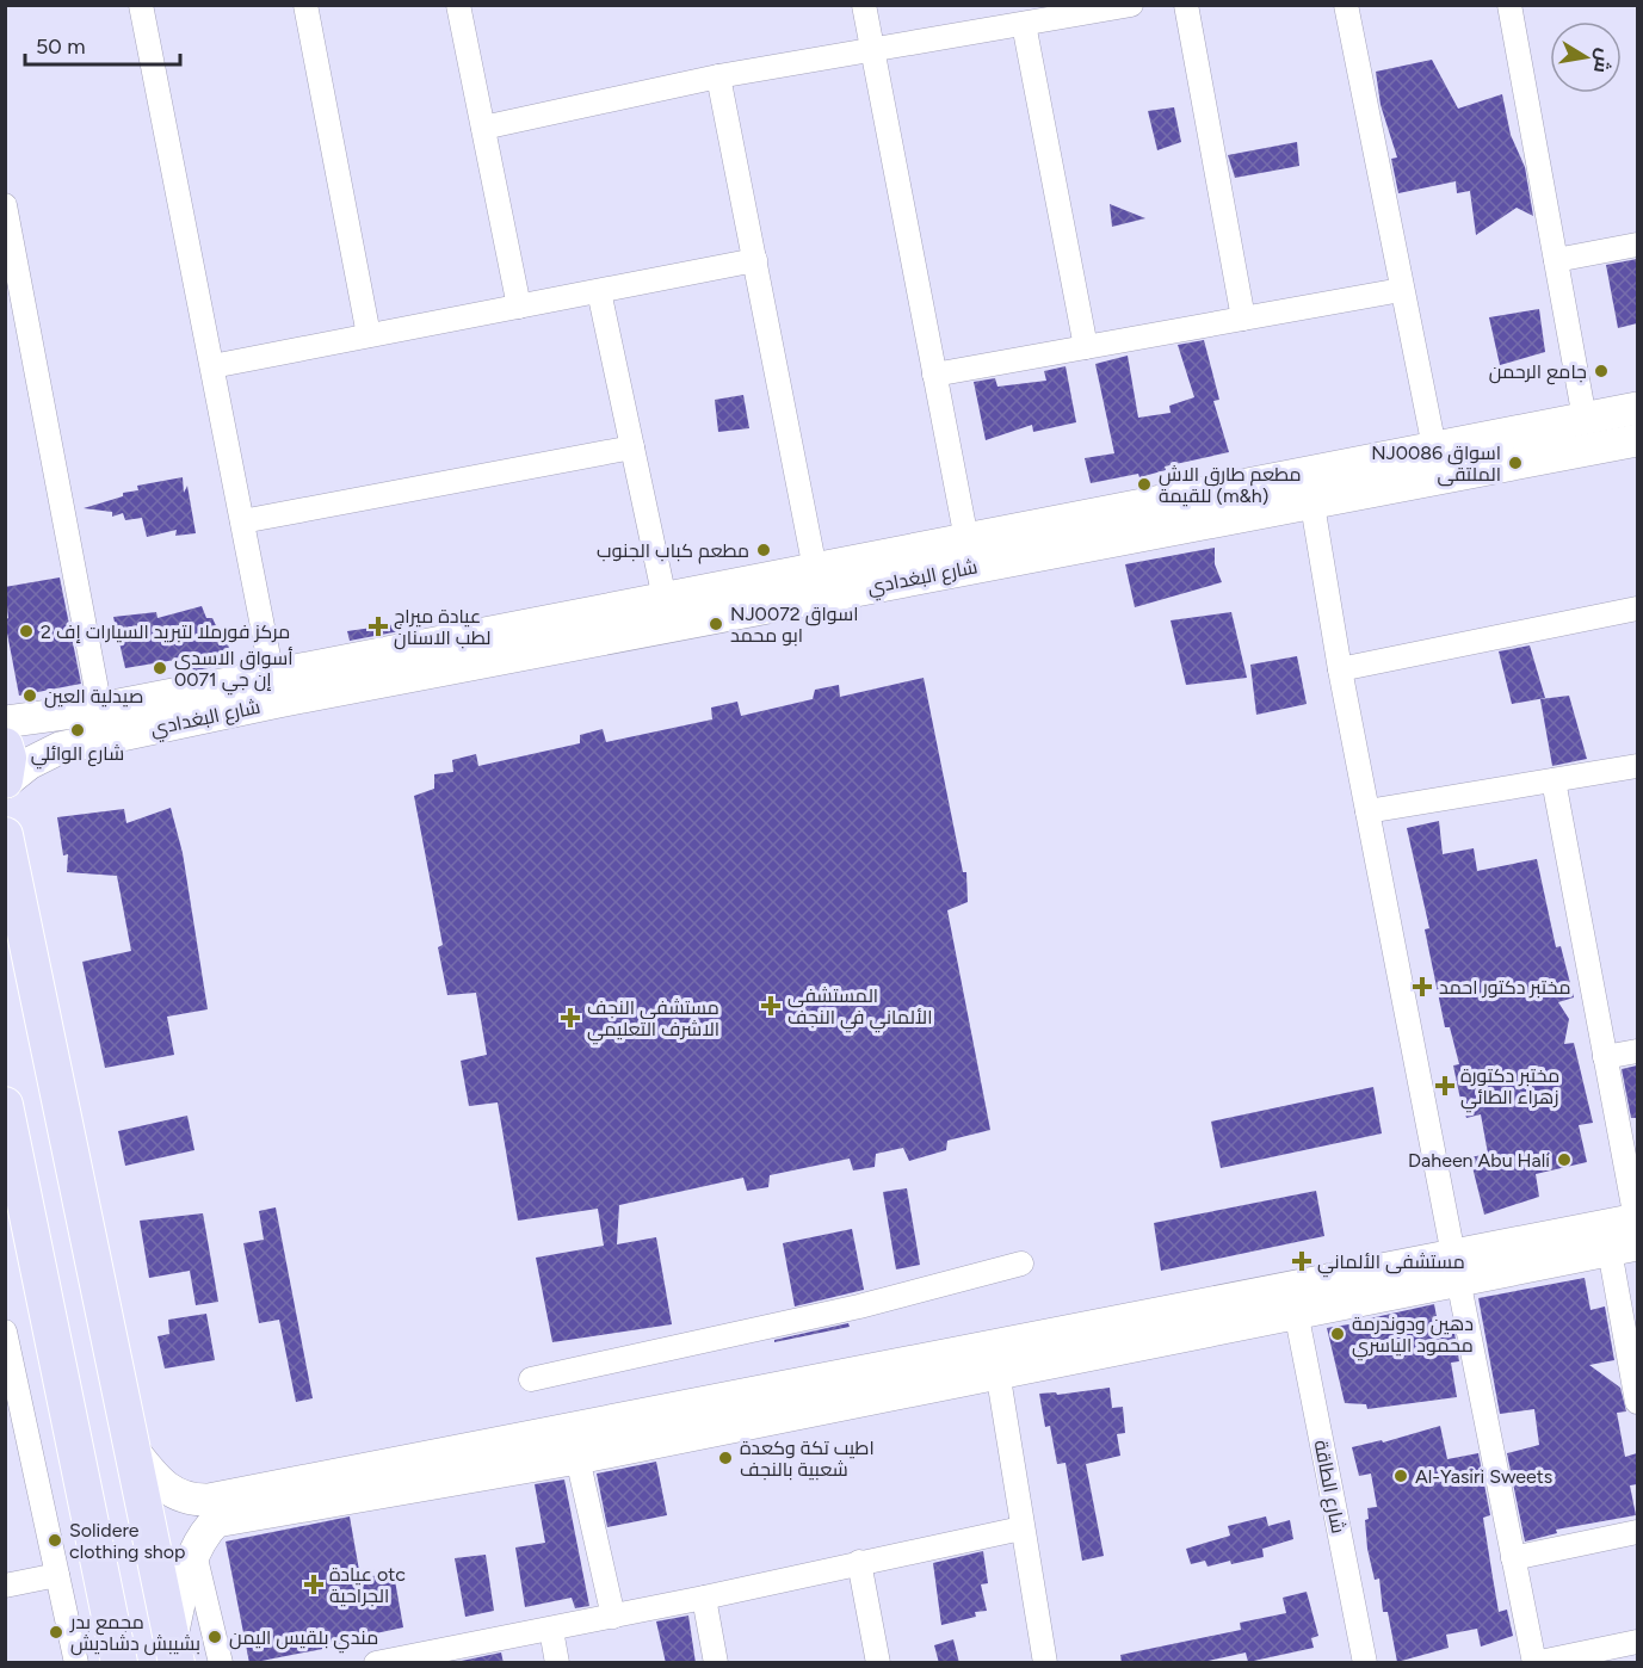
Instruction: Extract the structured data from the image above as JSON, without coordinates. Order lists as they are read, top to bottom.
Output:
{
  "streets": {
    "street": ["شارع البغدادي", "شارع الطاقة"]
  },
  "places": {
    "other": [
      "جامع الرحمن",
      "NJ0086 اسواق الملتقى",
      "مطعم طارق الاش للقيمة (m&h)",
      "مطعم كباب الجنوب",
      "NJ0072 اسواق ابو محمد",
      "مركز فورملا لتبريد السيارات إف 2",
      "أسواق الاسدي إن جي 0071",
      "صيدلية العين",
      "شارع الوائلي",
      "Daheen Abu Hali",
      "دهين ودوندرمة محمود الياسري",
      "اطيب تكة وكعدة شعبية بالنجف",
      "Al-Yasiri Sweets",
      "Solidere clothing shop",
      "مجمع بدر بشيبش دشاديش",
      "مندي بلقيس اليمن"
    ],
    "health": [
      "عيادة ميراج لطب الاسنان",
      "مختبر دكتور احمد",
      "المستشفى الألماني في النجف",
      "مستشفى النجف الاشرف التعليمي",
      "مختبر دكتورة زهراء الطائي",
      "مستشفى الألماني",
      "عيادة otc الجراحية"
    ]
  },
  "scale_bar": "50 m",
  "north": "right"
}
